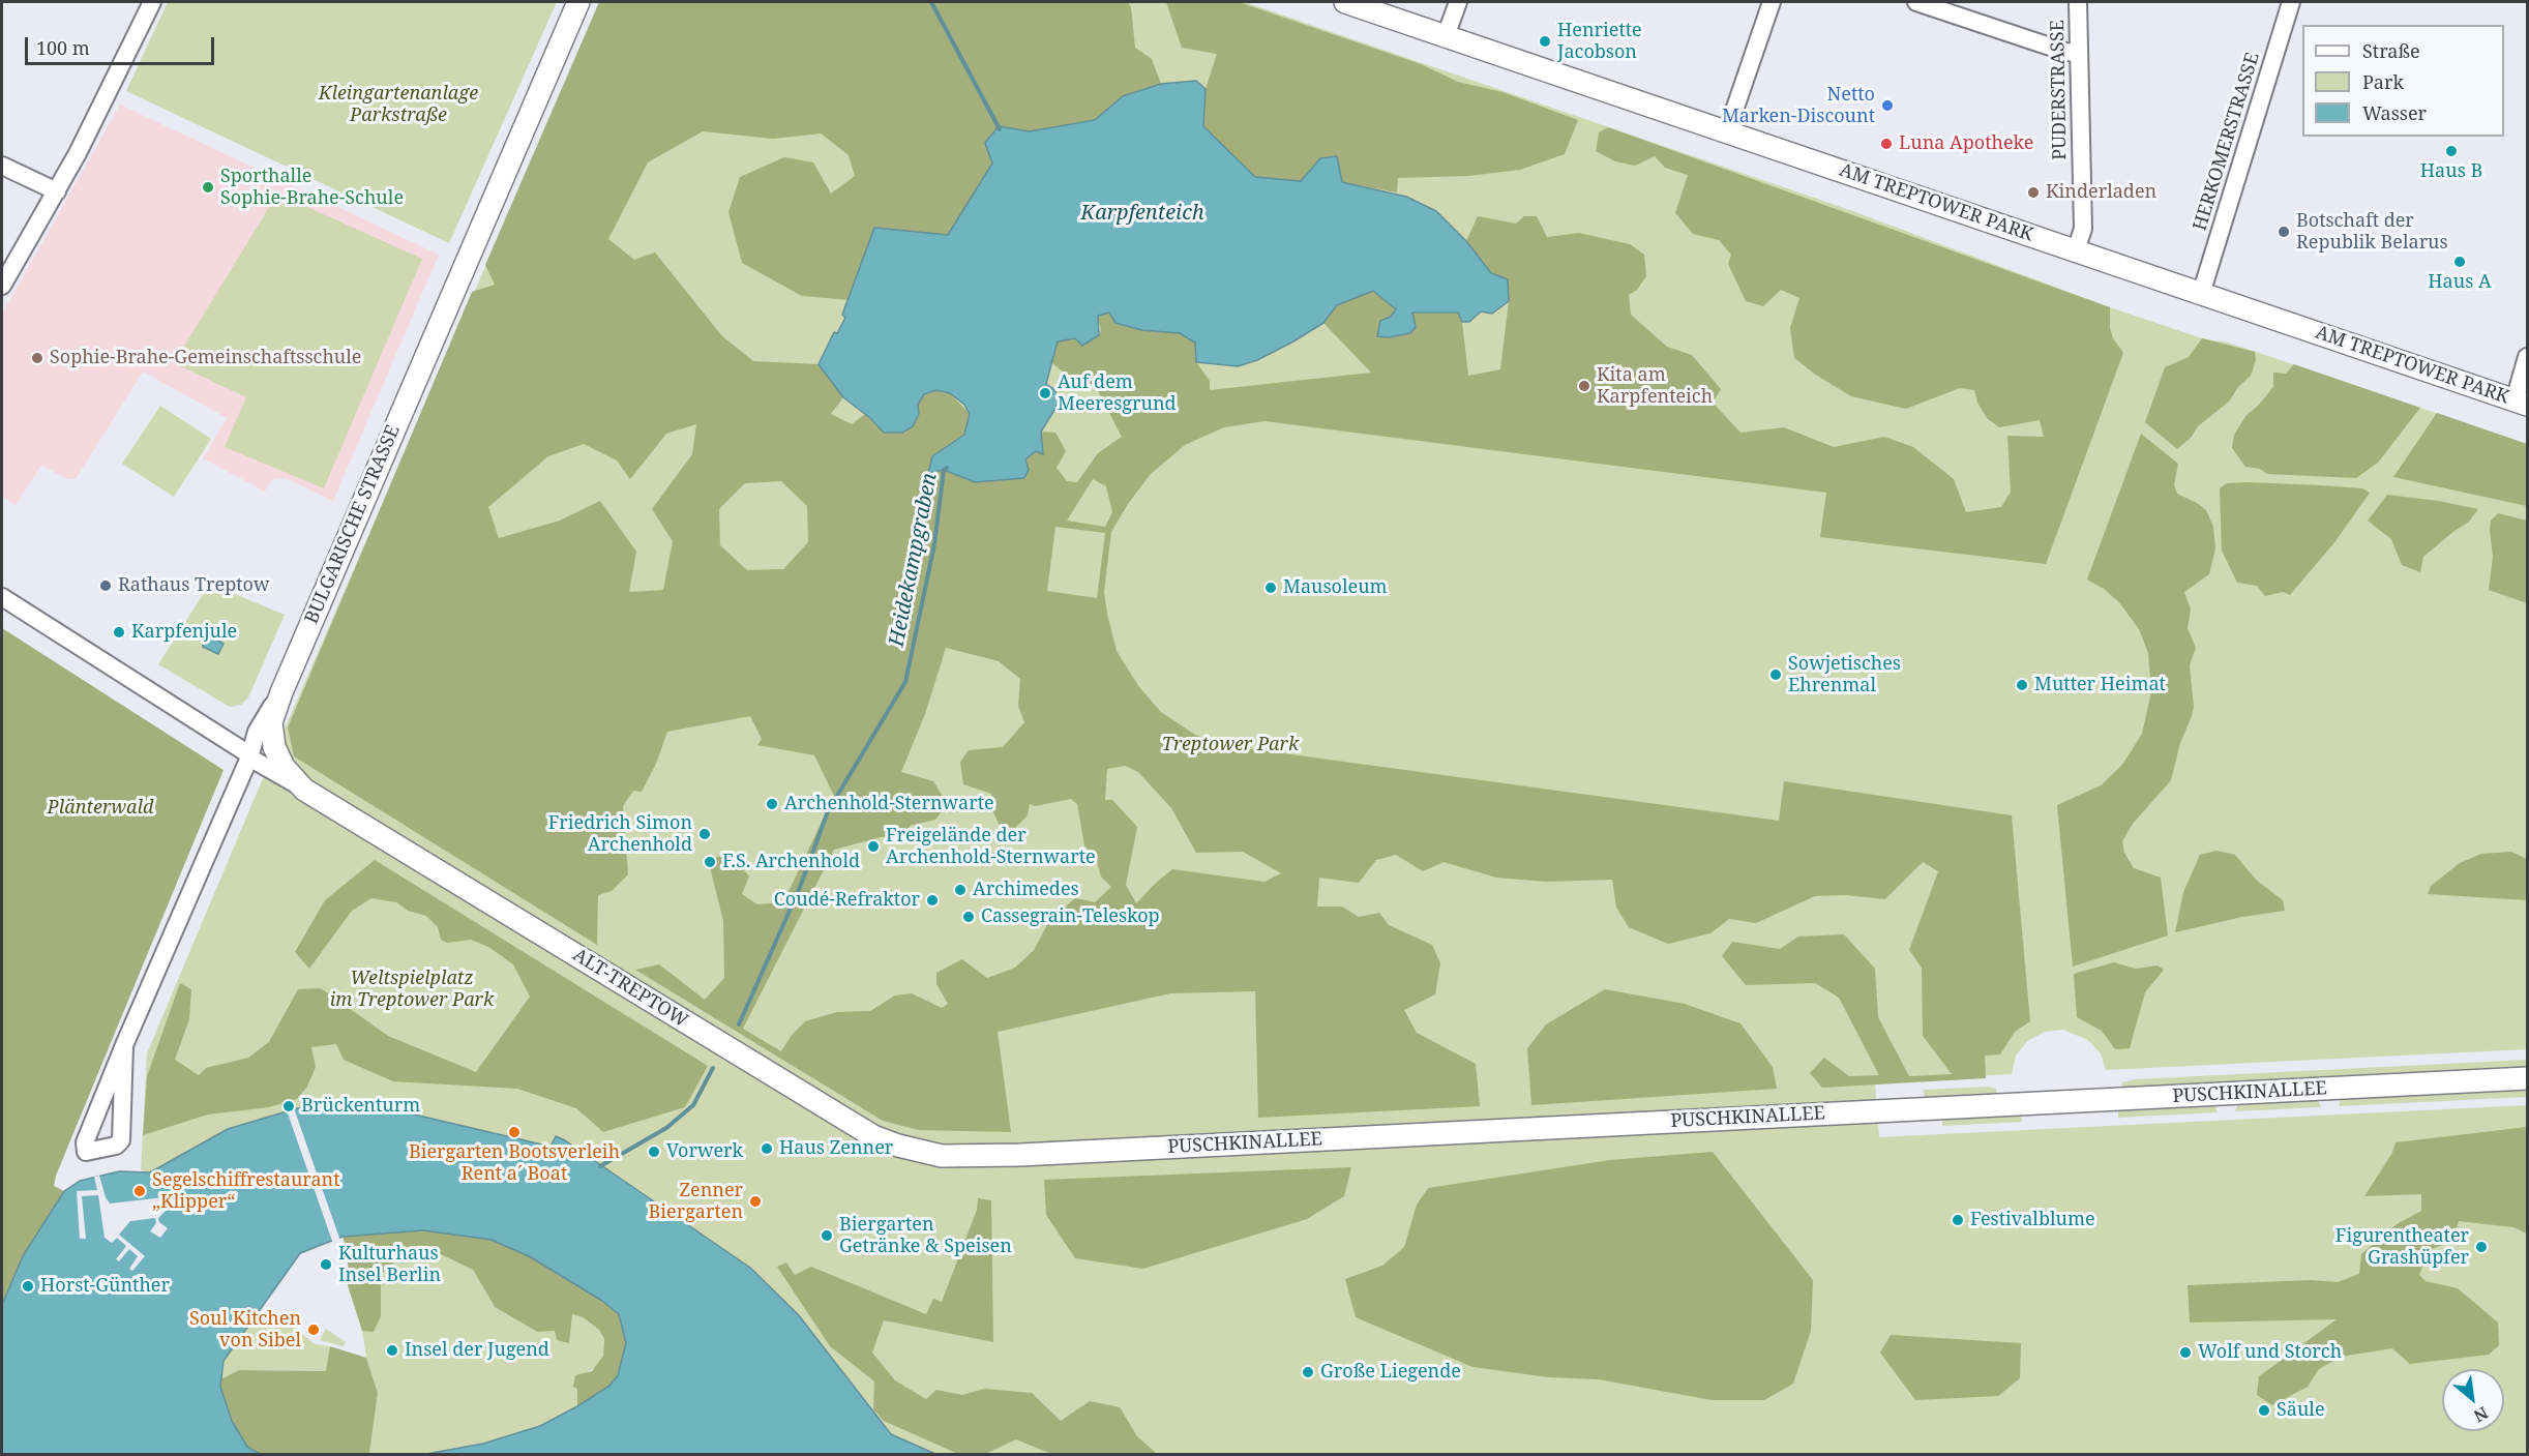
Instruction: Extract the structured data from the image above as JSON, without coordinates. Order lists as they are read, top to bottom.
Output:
{
  "streets": {
    "main road": [
      "AM TREPTOWER PARK",
      "BULGARISCHE STRASSE",
      "ALT-TREPTOW",
      "PUSCHKINALLEE"
    ],
    "street": ["PUDERSTRASSE", "HERKOMERSTRASSE"]
  },
  "crossings": [
    ["PUDERSTRASSE", "AM TREPTOWER PARK"],
    ["HERKOMERSTRASSE", "AM TREPTOWER PARK"],
    ["BULGARISCHE STRASSE", "ALT-TREPTOW"],
    ["ALT-TREPTOW", "PUSCHKINALLEE"]
  ],
  "water": ["Karpfenteich", "Heidekampgraben"],
  "parks": [
    "Kleingartenanlage Parkstraße",
    "Treptower Park",
    "Plänterwald",
    "Weltspielplatz im Treptower Park"
  ],
  "places": [
    "Henriette Jacobson",
    "Netto Marken-Discount",
    "Luna Apotheke",
    "Haus B",
    "Sporthalle Sophie-Brahe-Schule",
    "Kinderladen",
    "Botschaft der Republik Belarus",
    "Haus A",
    "Sophie-Brahe-Gemeinschaftsschule",
    "Kita am Karpfenteich",
    "Auf dem Meeresgrund",
    "Rathaus Treptow",
    "Mausoleum",
    "Karpfenjule",
    "Sowjetisches Ehrenmal",
    "Mutter Heimat",
    "Archenhold-Sternwarte",
    "Friedrich Simon Archenhold",
    "Freigelände der Archenhold-Sternwarte",
    "F.S. Archenhold",
    "Archimedes",
    "Coudé-Refraktor",
    "Cassegrain-Teleskop",
    "Brückenturm",
    "Biergarten Bootsverleih Rent a´ Boat",
    "Haus Zenner",
    "Vorwerk",
    "Segelschiffrestaurant „Klipper“",
    "Zenner Biergarten",
    "Festivalblume",
    "Biergarten Getränke & Speisen",
    "Figurentheater Grashüpfer",
    "Kulturhaus Insel Berlin",
    "Horst-Günther",
    "Soul Kitchen von Sibel",
    "Insel der Jugend",
    "Wolf und Storch",
    "Große Liegende",
    "Säule"
  ],
  "legend": ["Straße", "Park", "Wasser"],
  "scale_bar": "100 m",
  "north": "bottom right"
}
